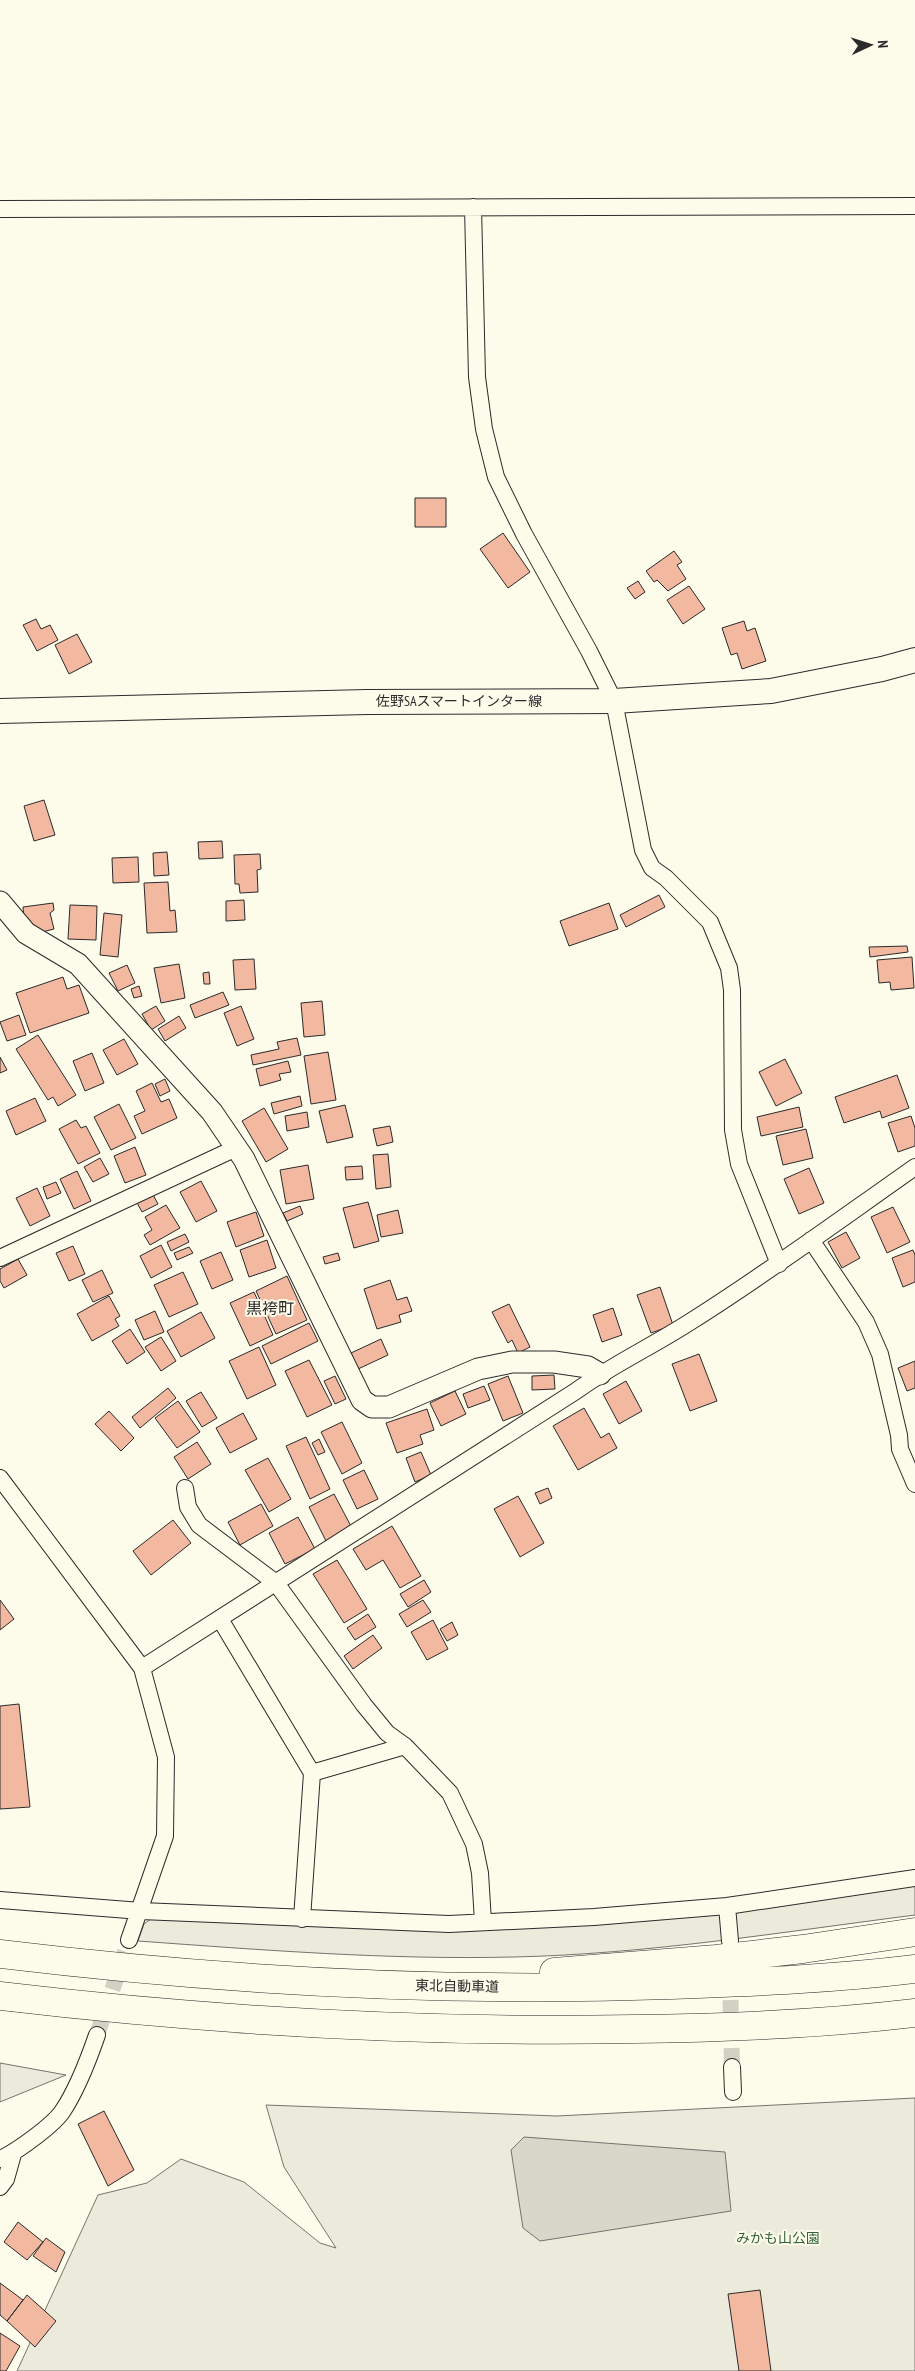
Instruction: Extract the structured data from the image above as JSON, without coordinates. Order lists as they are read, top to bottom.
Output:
{
  "streets": {
    "highway": ["東北自動車道"],
    "main road": ["佐野SAスマートインター線"]
  },
  "districts": ["黒袴町"],
  "parks": ["みかも山公園"],
  "north": "right"
}
